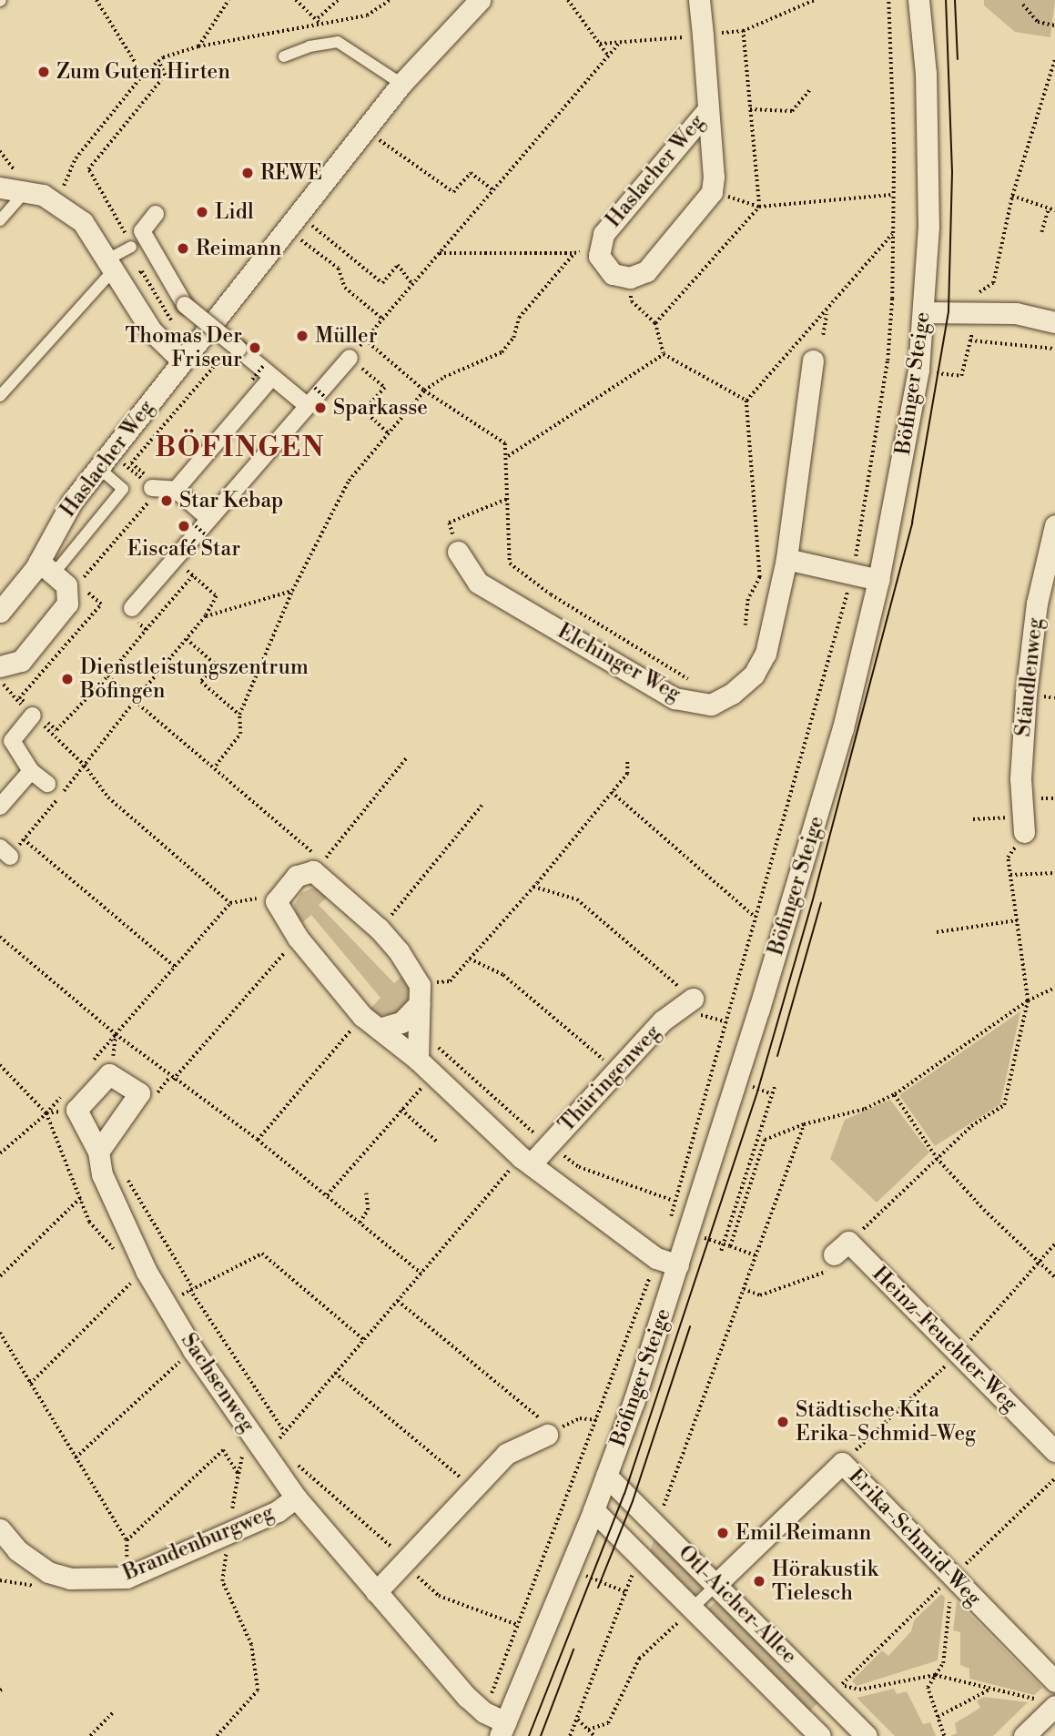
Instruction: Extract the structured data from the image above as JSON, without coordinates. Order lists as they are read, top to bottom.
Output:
{
  "streets": {
    "street": [
      "Haslacher Weg",
      "Böfinger Steige",
      "Elchinger Weg",
      "Stäudlenweg",
      "Thüringenweg",
      "Heinz-Feuchter-Weg",
      "Sachsenweg",
      "Erika-Schmid-Weg",
      "Brandenburgweg",
      "Otl-Aicher-Allee"
    ]
  },
  "crossings": [
    ["Böfinger Steige", "Sachsenweg"],
    ["Böfinger Steige", "Otl-Aicher-Allee"],
    ["Sachsenweg", "Brandenburgweg"],
    ["Erika-Schmid-Weg", "Otl-Aicher-Allee"]
  ],
  "districts": ["BÖFINGEN"],
  "places": [
    "Zum Guten Hirten",
    "REWE",
    "Lidl",
    "Reimann",
    "Müller",
    "Thomas Der Friseur",
    "Sparkasse",
    "Star Kebap",
    "Eiscafé Star",
    "Dienstleistungszentrum Böfingen",
    "Städtische Kita Erika-Schmid-Weg",
    "Emil Reimann",
    "Hörakustik Tielesch"
  ]
}
